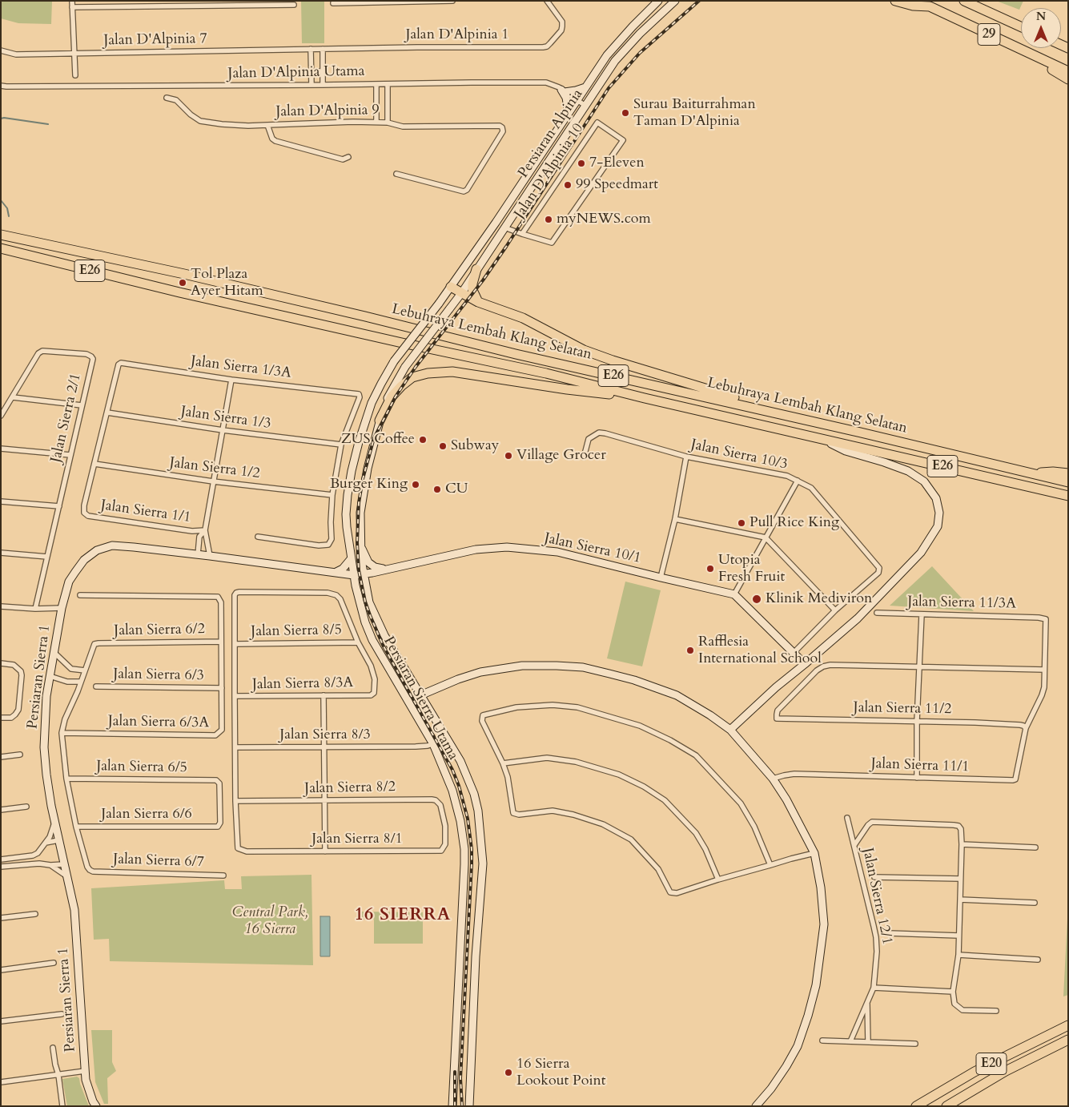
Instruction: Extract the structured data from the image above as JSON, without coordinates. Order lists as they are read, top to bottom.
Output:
{
  "streets": {
    "highway": [
      "29",
      "E26",
      "Lebuhraya Lembah Klang Selatan",
      "E20"
    ],
    "street": [
      "Jalan D'Alpinia 1",
      "Jalan D'Alpinia 7",
      "Jalan D'Alpinia Utama",
      "Jalan D'Alpinia 9",
      "Persiaran Alpinia",
      "Jalan D'Alpinia 10",
      "Jalan Sierra 1/3A",
      "Jalan Sierra 2/1",
      "Jalan Sierra 1/3",
      "Jalan Sierra 10/3",
      "Jalan Sierra 1/2",
      "Jalan Sierra 1/1",
      "Jalan Sierra 10/1",
      "Jalan Sierra 11/3A",
      "Jalan Sierra 6/2",
      "Jalan Sierra 8/5",
      "Jalan Sierra 6/3",
      "Persiaran Sierra 1",
      "Jalan Sierra 8/3A",
      "Persiaran Sierra Utama",
      "Jalan Sierra 11/2",
      "Jalan Sierra 6/3A",
      "Jalan Sierra 8/3",
      "Jalan Sierra 11/1",
      "Jalan Sierra 6/5",
      "Jalan Sierra 8/2",
      "Jalan Sierra 6/6",
      "Jalan Sierra 8/1",
      "Jalan Sierra 6/7",
      "Jalan Sierra 12/1"
    ]
  },
  "crossings": [
    ["Jalan D'Alpinia 1", "Jalan D'Alpinia 7"],
    ["Jalan D'Alpinia Utama", "Persiaran Alpinia"],
    ["Persiaran Alpinia", "Persiaran Sierra Utama"],
    ["Jalan Sierra 1/3A", "Jalan Sierra 1/3"],
    ["Jalan Sierra 1/2", "Jalan Sierra 1/1"],
    ["Jalan Sierra 10/1", "Persiaran Sierra 1"],
    ["Jalan Sierra 10/1", "Persiaran Sierra Utama"],
    ["Jalan Sierra 6/2", "Jalan Sierra 6/3A"],
    ["Jalan Sierra 8/5", "Jalan Sierra 8/3A"],
    ["Jalan Sierra 6/3", "Jalan Sierra 6/3A"],
    ["Persiaran Sierra 1", "Persiaran Sierra Utama"],
    ["Persiaran Sierra Utama", "Jalan Sierra 8/3"],
    ["Jalan Sierra 11/2", "Jalan Sierra 11/1"],
    ["Jalan Sierra 6/5", "Jalan Sierra 6/6"],
    ["Jalan Sierra 8/2", "Jalan Sierra 8/1"],
    ["Jalan Sierra 6/6", "Jalan Sierra 6/7"]
  ],
  "districts": ["16 SIERRA"],
  "parks": ["Central Park, 16 Sierra"],
  "places": [
    "Surau Baiturrahman Taman D'Alpinia",
    "7-Eleven",
    "99 Speedmart",
    "myNEWS.com",
    "Tol Plaza Ayer Hitam",
    "ZUS Coffee",
    "Subway",
    "Village Grocer",
    "Burger King",
    "CU",
    "Pull Rice King",
    "Utopia Fresh Fruit",
    "Klinik Mediviron",
    "Rafflesia International School",
    "16 Sierra Lookout Point"
  ],
  "north": "top"
}
